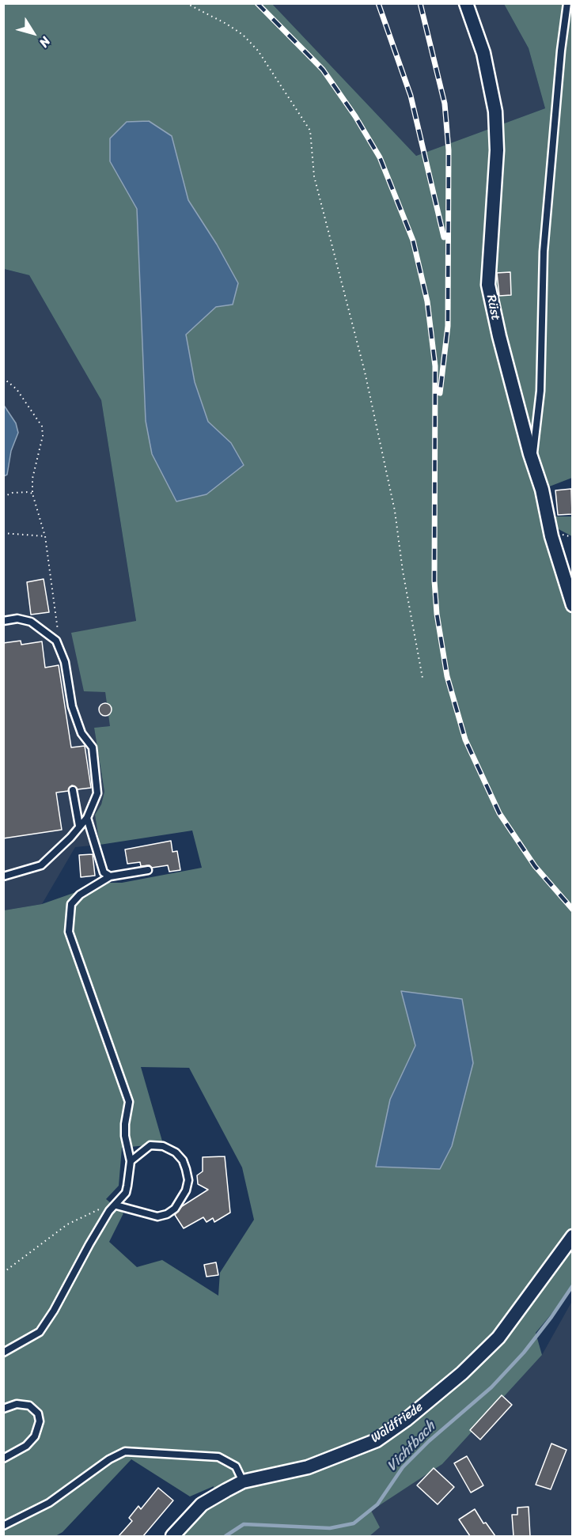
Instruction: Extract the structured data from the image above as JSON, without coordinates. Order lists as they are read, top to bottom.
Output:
{
  "streets": {
    "street": ["Rüst", "Waldfriede"]
  },
  "water": ["Vichtbach"],
  "north": "bottom right"
}
